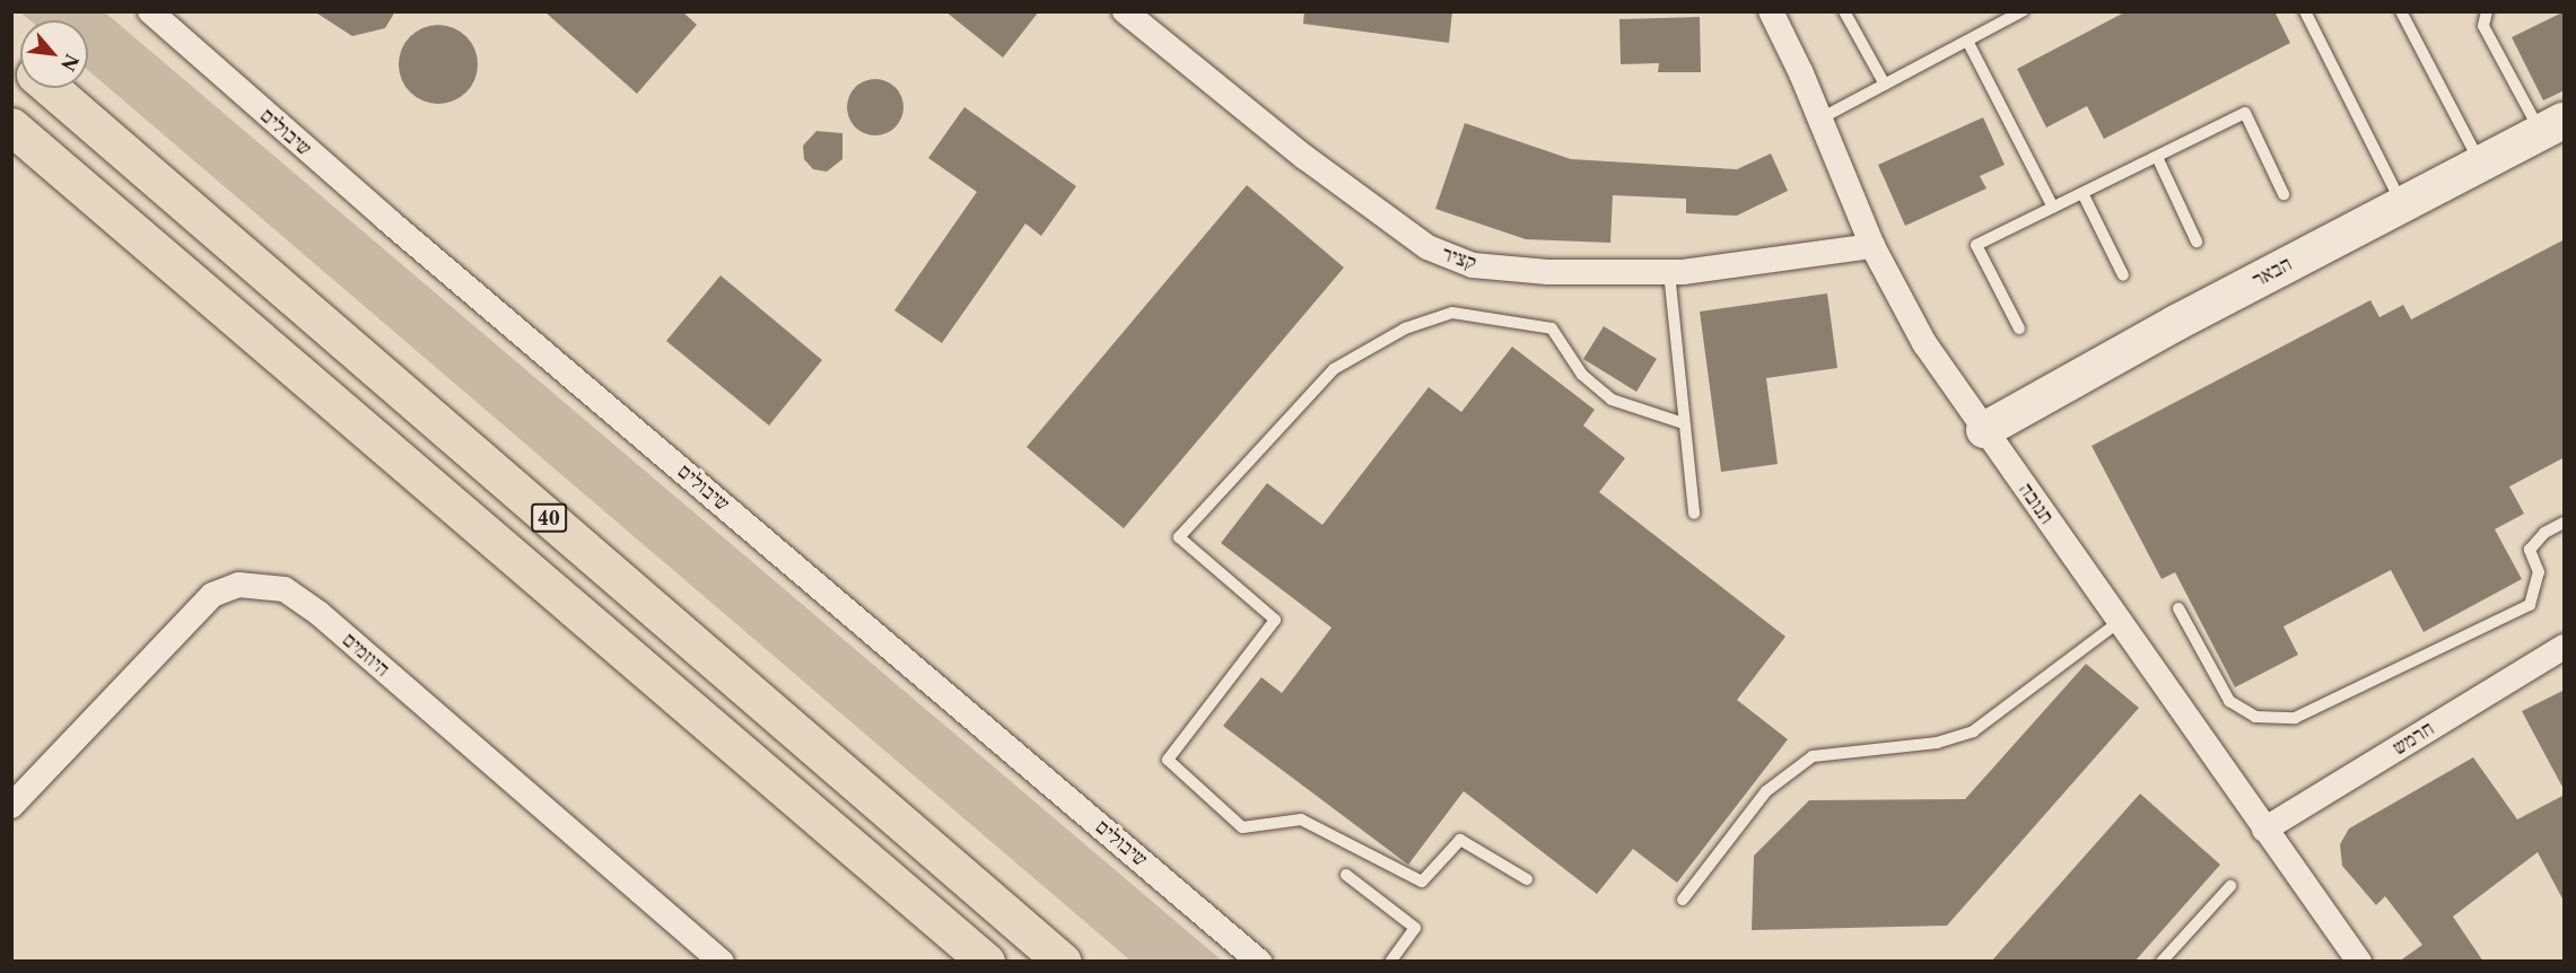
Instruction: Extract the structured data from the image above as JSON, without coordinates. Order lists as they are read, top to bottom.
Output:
{
  "streets": {
    "highway": ["40"],
    "street": [
      "שיבולים",
      "קציר",
      "הבאר",
      "תנובה",
      "היוזמים",
      "חרמש"
    ]
  },
  "crossings": [
    ["קציר", "תנובה"],
    ["הבאר", "תנובה"],
    ["תנובה", "חרמש"]
  ],
  "north": "bottom right"
}
